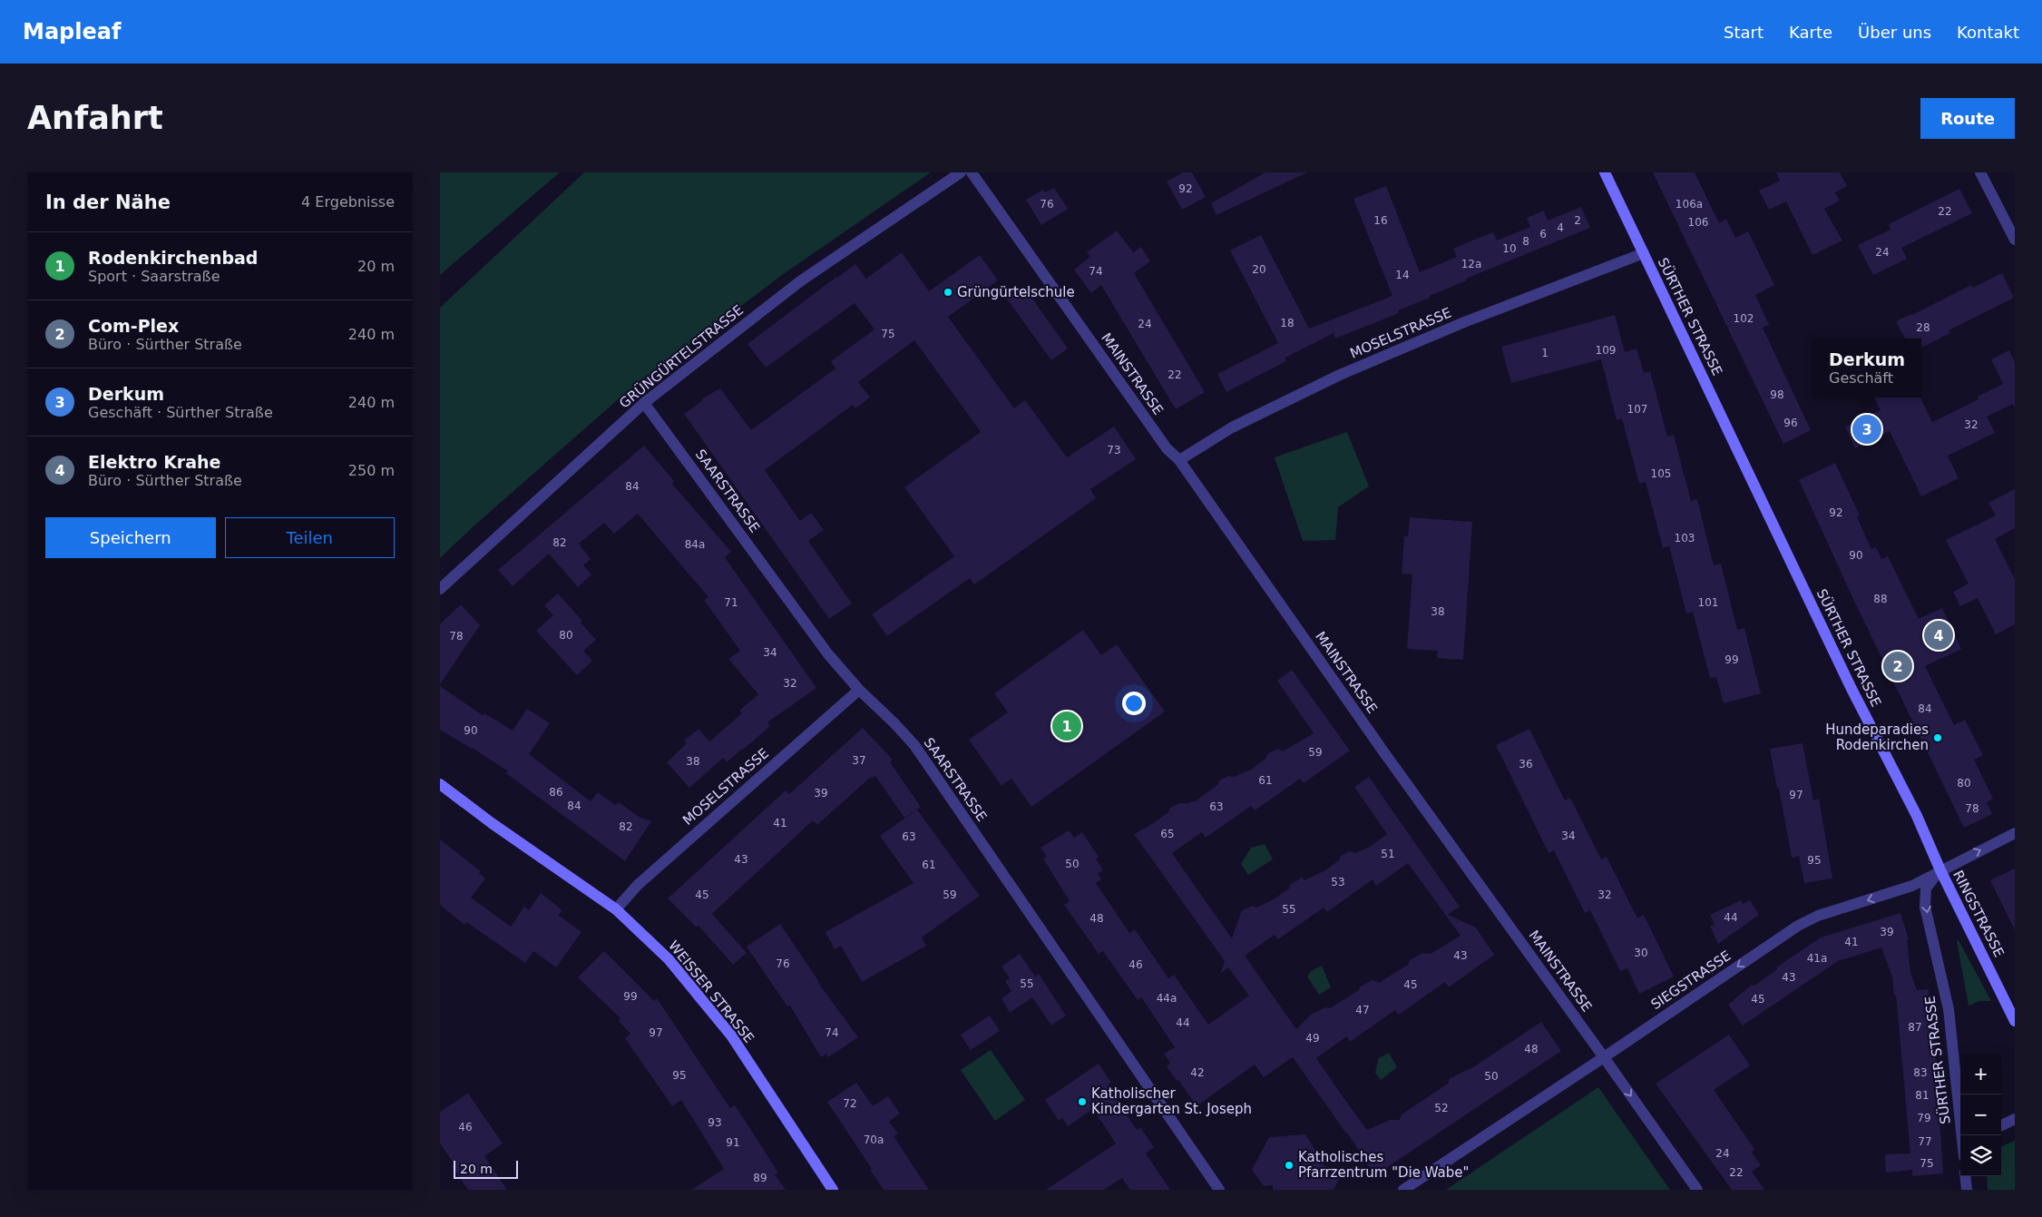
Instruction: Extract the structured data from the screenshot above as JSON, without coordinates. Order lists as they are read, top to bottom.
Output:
{
  "streets": {
    "street": [
      "SÜRTHER STRASSE",
      "MOSELSTRASSE",
      "GRÜNGÜRTELSTRASSE",
      "MAINSTRASSE",
      "SAARSTRASSE",
      "RINGSTRASSE",
      "SIEGSTRASSE",
      "WEISSER STRASSE"
    ]
  },
  "crossings": [
    ["SÜRTHER STRASSE", "MOSELSTRASSE"],
    ["SÜRTHER STRASSE", "RINGSTRASSE"],
    ["SÜRTHER STRASSE", "SIEGSTRASSE"],
    ["MOSELSTRASSE", "MAINSTRASSE"],
    ["MOSELSTRASSE", "SAARSTRASSE"],
    ["MOSELSTRASSE", "WEISSER STRASSE"],
    ["GRÜNGÜRTELSTRASSE", "SAARSTRASSE"],
    ["MAINSTRASSE", "SIEGSTRASSE"],
    ["RINGSTRASSE", "SIEGSTRASSE"]
  ],
  "places": [
    "Grüngürtelschule",
    "Hundeparadies Rodenkirchen",
    "Katholischer Kindergarten St. Joseph",
    "Katholisches Pfarrzentrum \"Die Wabe\""
  ],
  "house_numbers": [
    "92",
    "76",
    "106a",
    "22",
    "16",
    "2",
    "106",
    "4",
    "6",
    "8",
    "10",
    "24",
    "12a",
    "20",
    "74",
    "14",
    "102",
    "18",
    "24",
    "28",
    "75",
    "109",
    "1",
    "22",
    "98",
    "107",
    "96",
    "32",
    "73",
    "105",
    "84",
    "92",
    "103",
    "82",
    "84a",
    "90",
    "88",
    "71",
    "101",
    "38",
    "80",
    "78",
    "34",
    "99",
    "32",
    "84",
    "90",
    "59",
    "37",
    "38",
    "36",
    "61",
    "80",
    "86",
    "39",
    "97",
    "84",
    "63",
    "78",
    "41",
    "82",
    "65",
    "34",
    "63",
    "51",
    "43",
    "95",
    "50",
    "61",
    "53",
    "45",
    "59",
    "32",
    "55",
    "44",
    "48",
    "39",
    "41",
    "30",
    "43",
    "41a",
    "76",
    "46",
    "43",
    "55",
    "45",
    "99",
    "44a",
    "45",
    "47",
    "44",
    "87",
    "97",
    "74",
    "49",
    "48",
    "42",
    "83",
    "95",
    "50",
    "81",
    "72",
    "52",
    "79",
    "93",
    "46",
    "70a",
    "77",
    "91",
    "24",
    "75",
    "22",
    "89"
  ],
  "scale_bar": "20 m",
  "page": {
    "header": "Mapleaf",
    "nav": [
      "Start",
      "Karte",
      "Über uns",
      "Kontakt"
    ],
    "buttons": [
      "Route",
      ["Speichern", "Teilen"]
    ],
    "title": "Anfahrt",
    "heading": ["In der Nähe", "4 Ergebnisse"],
    "list": [
      {
        "mark": "1",
        "name": "Rodenkirchenbad",
        "note": "Sport · Saarstraße",
        "value": "20 m"
      },
      {
        "mark": "2",
        "name": "Com-Plex",
        "note": "Büro · Sürther Straße",
        "value": "240 m"
      },
      {
        "mark": "3",
        "name": "Derkum",
        "note": "Geschäft · Sürther Straße",
        "value": "240 m"
      },
      {
        "mark": "4",
        "name": "Elektro Krahe",
        "note": "Büro · Sürther Straße",
        "value": "250 m"
      }
    ],
    "popup": ["Derkum", "Geschäft"],
    "pins": [
      "3",
      "4",
      "2",
      "1"
    ],
    "map_buttons": ["+", "−"],
    "scale": "20 m"
  }
}
